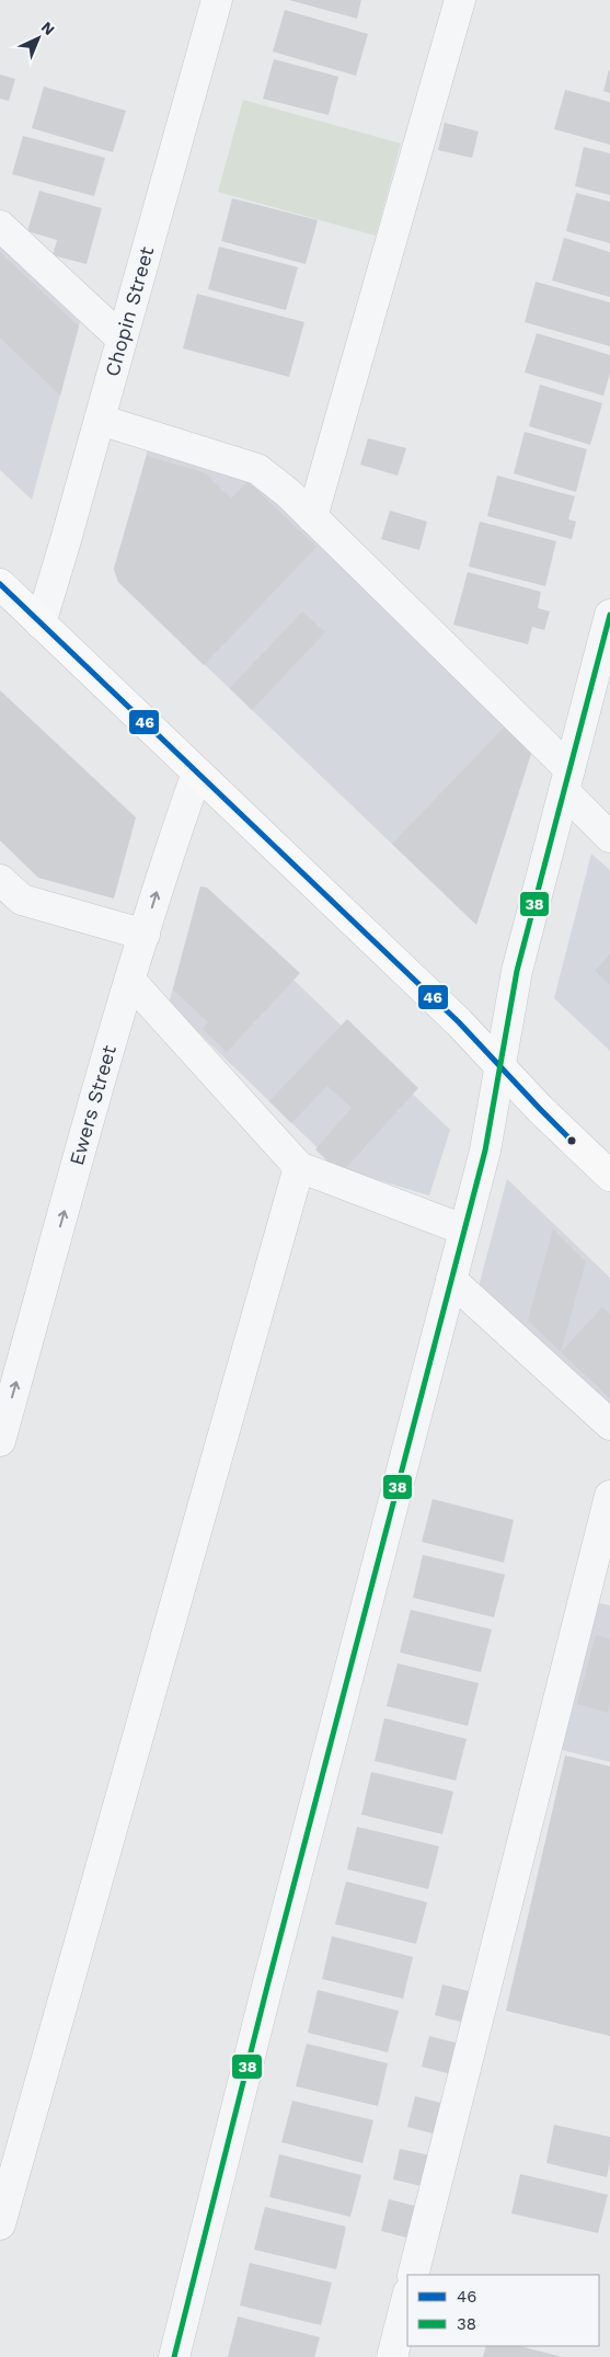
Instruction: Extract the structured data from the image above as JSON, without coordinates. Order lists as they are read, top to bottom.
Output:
{
  "streets": {
    "street": ["Chopin Street", "Ewers Street"]
  },
  "lines": ["transit line 46", "transit line 38"],
  "legend": ["46", "38"],
  "north": "top right"
}
